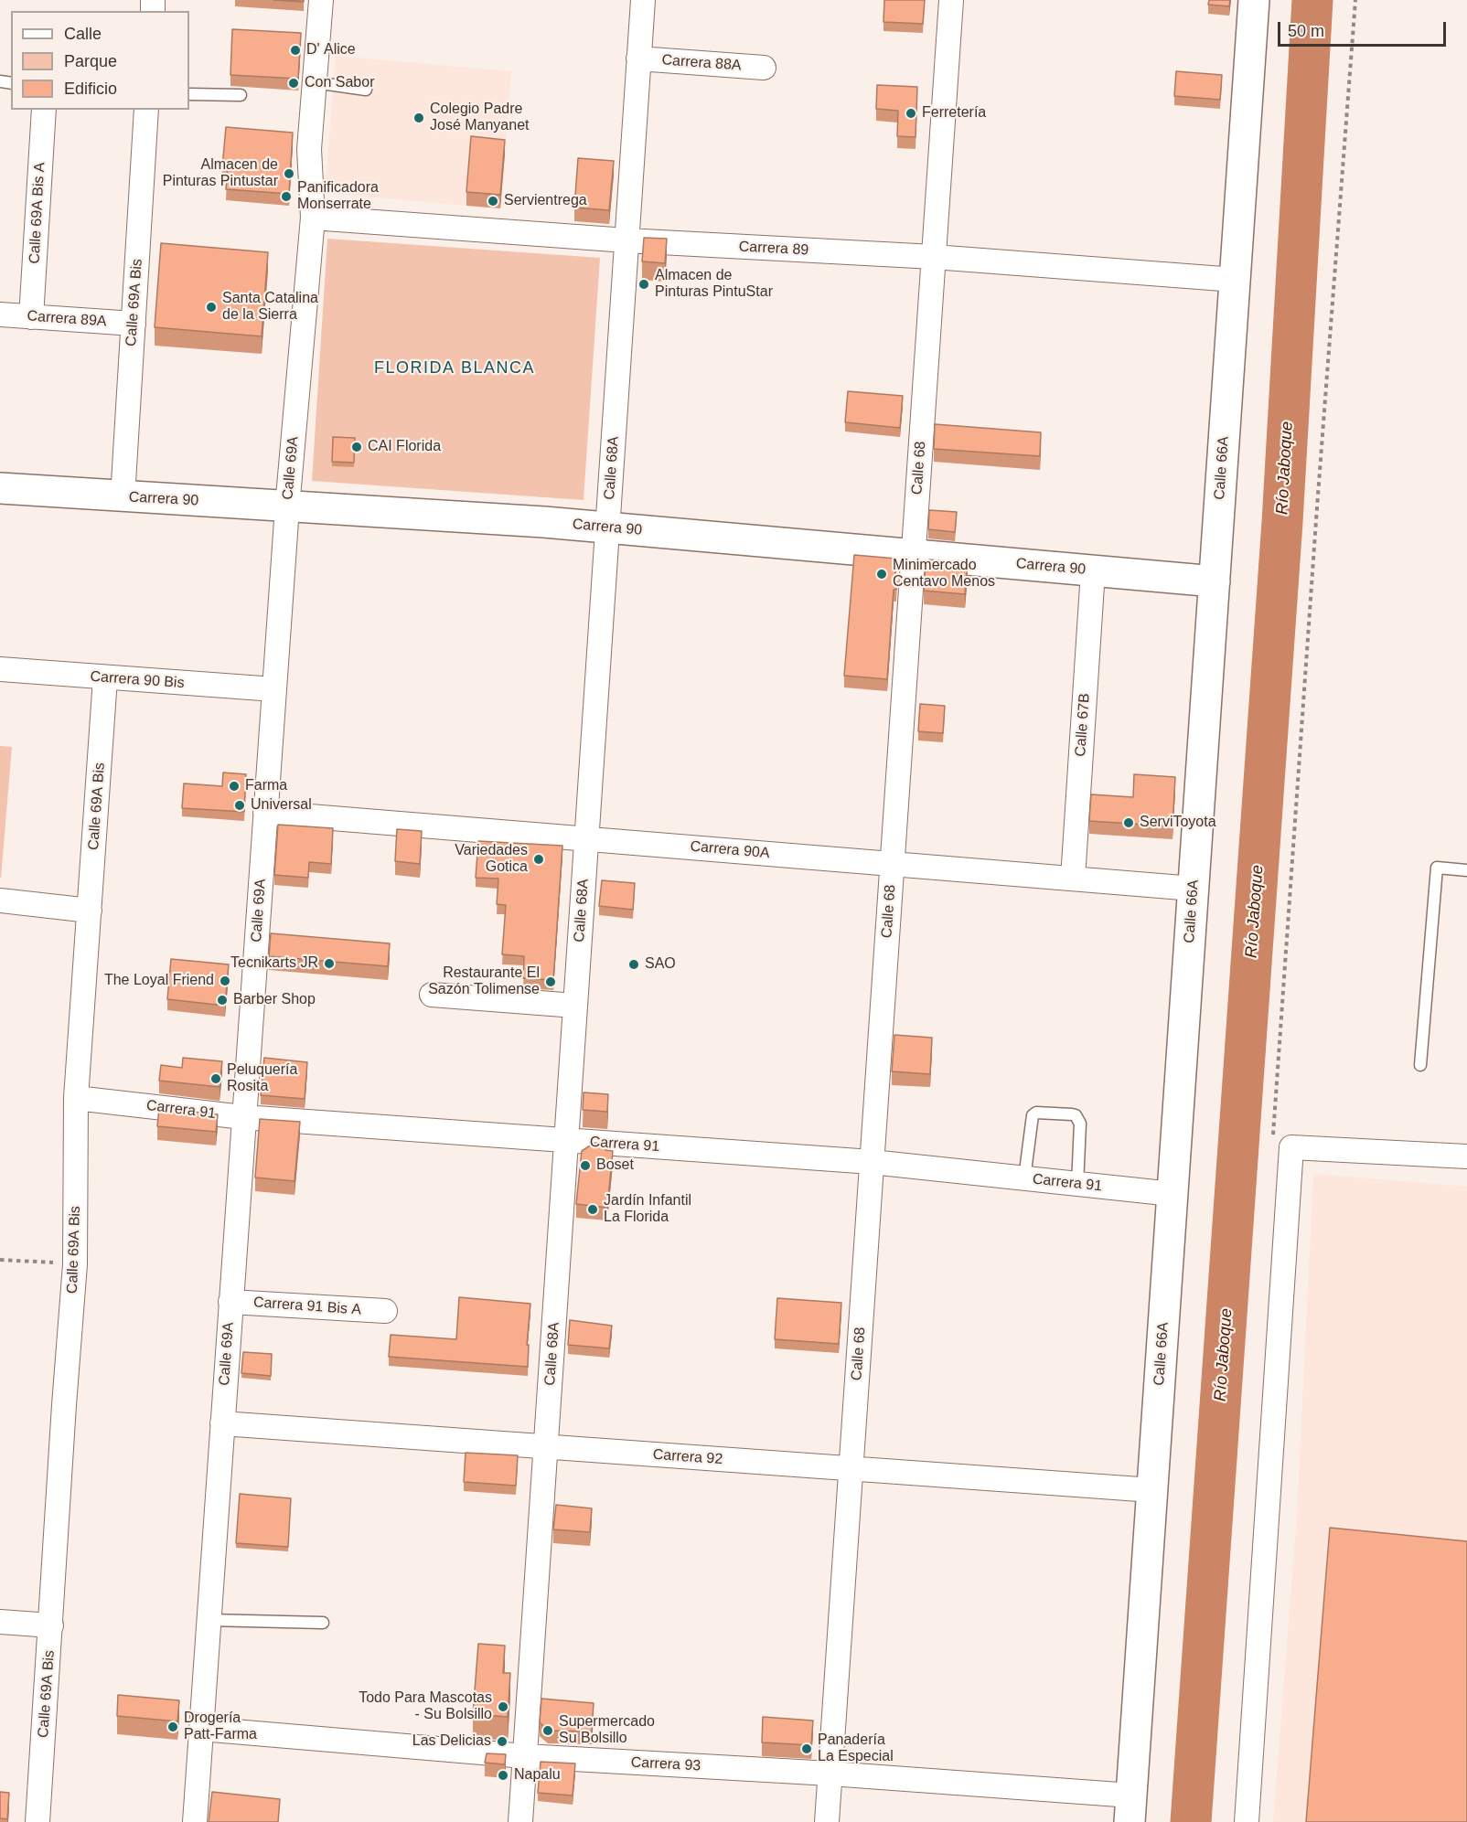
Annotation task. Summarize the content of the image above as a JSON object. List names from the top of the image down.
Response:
{
  "streets": {
    "street": [
      "Carrera 88A",
      "Calle 69A Bis A",
      "Carrera 89",
      "Calle 69A Bis",
      "Carrera 89A",
      "Calle 69A",
      "Calle 68A",
      "Calle 68",
      "Calle 66A",
      "Carrera 90",
      "Carrera 90 Bis",
      "Calle 67B",
      "Carrera 90A",
      "Carrera 91",
      "Carrera 91 Bis A",
      "Carrera 92",
      "Carrera 93"
    ]
  },
  "crossings": [
    ["Carrera 88A", "Calle 68A"],
    ["Calle 69A Bis A", "Carrera 89A"],
    ["Carrera 89", "Calle 69A"],
    ["Carrera 89", "Calle 68A"],
    ["Carrera 89", "Calle 68"],
    ["Carrera 89", "Calle 66A"],
    ["Calle 69A Bis", "Carrera 89A"],
    ["Calle 69A Bis", "Carrera 90"],
    ["Calle 69A Bis", "Carrera 90 Bis"],
    ["Calle 69A Bis", "Carrera 91"],
    ["Calle 69A", "Carrera 90"],
    ["Calle 69A", "Carrera 90 Bis"],
    ["Calle 69A", "Carrera 90A"],
    ["Calle 69A", "Carrera 91"],
    ["Calle 69A", "Carrera 91 Bis A"],
    ["Calle 69A", "Carrera 92"],
    ["Calle 69A", "Carrera 93"],
    ["Calle 68A", "Carrera 90"],
    ["Calle 68A", "Carrera 90A"],
    ["Calle 68A", "Carrera 91"],
    ["Calle 68A", "Carrera 92"],
    ["Calle 68A", "Carrera 93"],
    ["Calle 68", "Carrera 90"],
    ["Calle 68", "Carrera 90A"],
    ["Calle 68", "Carrera 91"],
    ["Calle 68", "Carrera 92"],
    ["Calle 68", "Carrera 93"],
    ["Calle 66A", "Carrera 90"],
    ["Calle 66A", "Carrera 90A"],
    ["Calle 66A", "Carrera 91"],
    ["Calle 66A", "Carrera 92"],
    ["Calle 66A", "Carrera 93"],
    ["Carrera 90", "Calle 67B"],
    ["Calle 67B", "Carrera 90A"]
  ],
  "districts": ["FLORIDA BLANCA"],
  "water": ["Río Jaboque"],
  "places": [
    "D' Alice",
    "Con Sabor",
    "Ferretería",
    "Colegio Padre José Manyanet",
    "Almacen de Pinturas Pintustar",
    "Panificadora Monserrate",
    "Servientrega",
    "Almacen de Pinturas PintuStar",
    "Santa Catalina de la Sierra",
    "CAI Florida",
    "Minimercado Centavo Menos",
    "Farma",
    "Universal",
    "ServiToyota",
    "Variedades Gotica",
    "Tecnikarts JR",
    "SAO",
    "The Loyal Friend",
    "Restaurante El Sazón Tolimense",
    "Barber Shop",
    "Peluquería Rosita",
    "Boset",
    "Jardín Infantil La Florida",
    "Todo Para Mascotas - Su Bolsillo",
    "Drogería Patt-Farma",
    "Supermercado Su Bolsillo",
    "Las Delicias",
    "Panadería La Especial",
    "Napalu"
  ],
  "legend": ["Calle", "Parque", "Edificio"],
  "scale_bar": "50 m"
}
